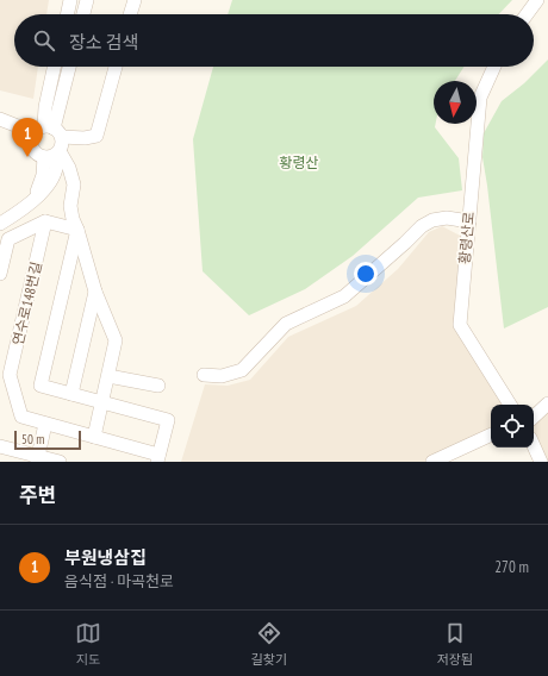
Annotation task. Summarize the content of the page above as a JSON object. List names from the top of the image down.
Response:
{
  "streets": {
    "street": ["황령산로", "연수로148번길"]
  },
  "parks": ["황령산"],
  "scale_bar": "50 m",
  "north": "bottom",
  "page": {
    "search": "장소 검색",
    "pins": "1",
    "scale": "50 m",
    "heading": "주변",
    "list": [
      {
        "mark": "1",
        "name": "부원냉삼집",
        "note": "음식점 · 마곡천로",
        "value": "270 m"
      }
    ],
    "nav": ["지도", "길찾기", "저장됨"]
  }
}
